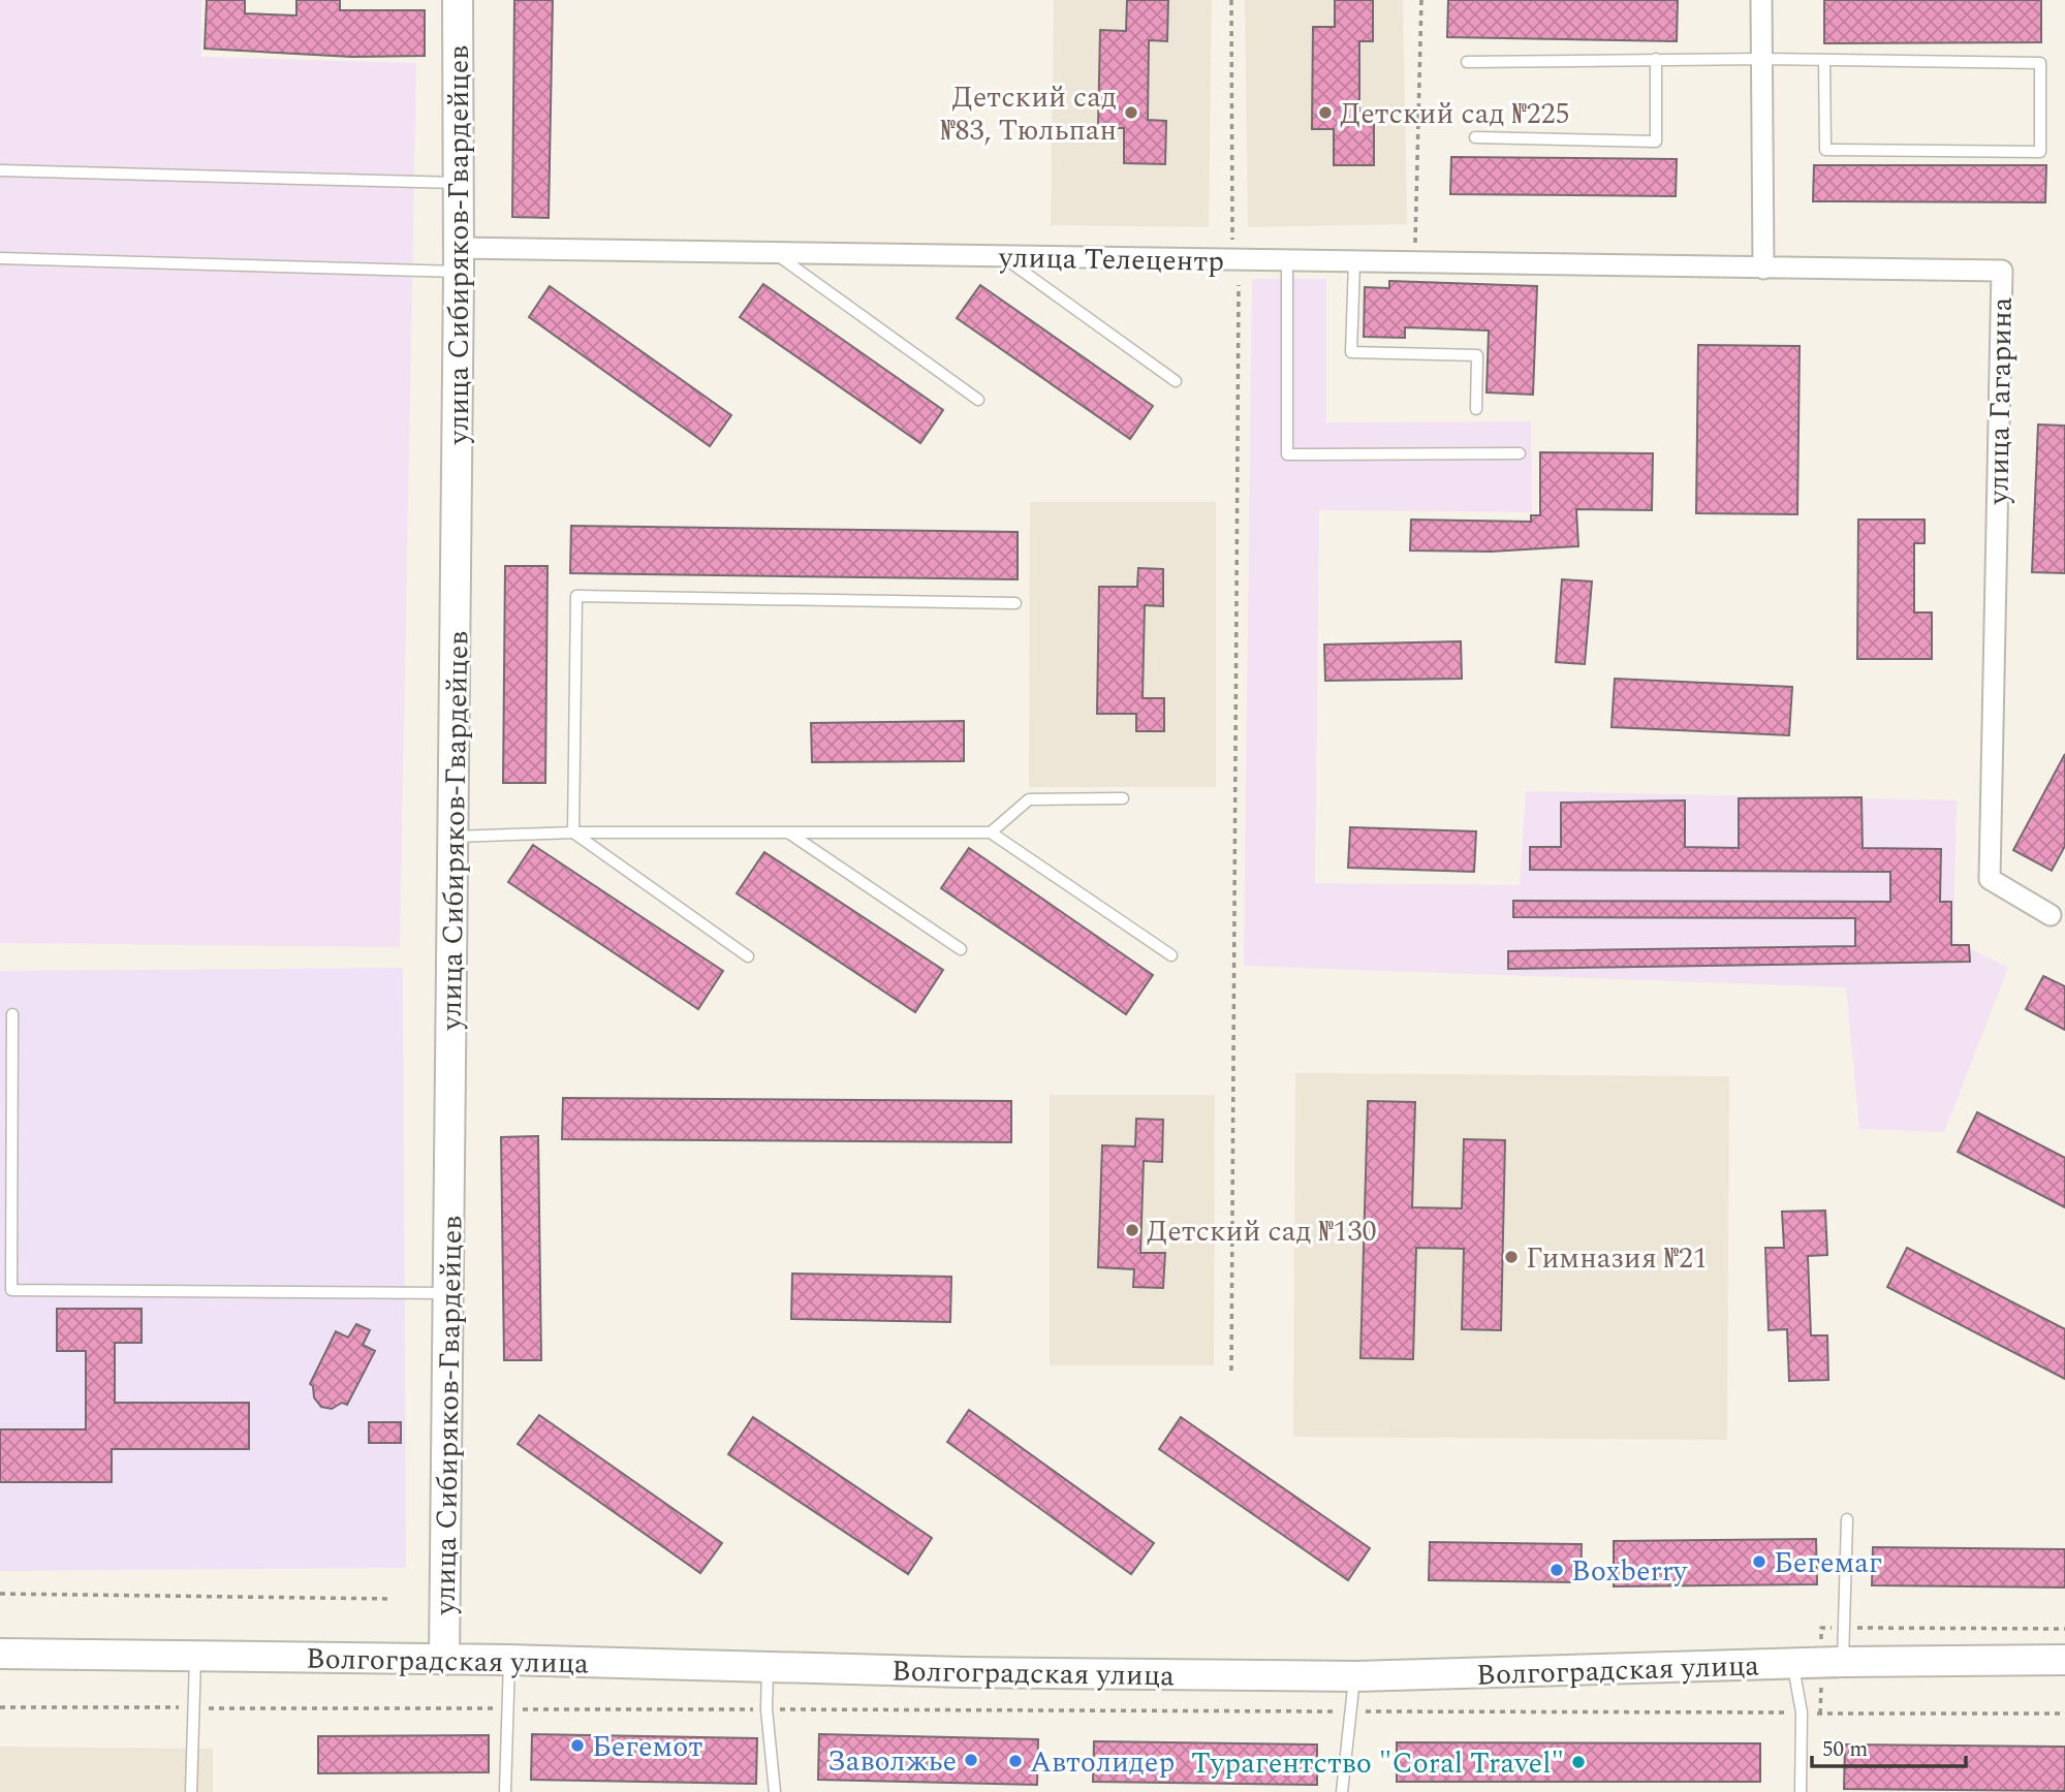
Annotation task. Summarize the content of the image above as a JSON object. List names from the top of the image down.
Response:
{
  "streets": {
    "main road": ["улица Сибиряков-Гвардейцев", "Волгоградская улица"],
    "street": ["улица Телецентр", "улица Гагарина"]
  },
  "crossings": [
    ["улица Сибиряков-Гвардейцев", "улица Телецентр"],
    ["улица Сибиряков-Гвардейцев", "Волгоградская улица"],
    ["улица Телецентр", "улица Гагарина"]
  ],
  "places": [
    "Детский сад №83, Тюльпан",
    "Детский сад №225",
    "Детский сад №130",
    "Гимназия №21",
    "Бегемаг",
    "Boxberry",
    "Бегемот",
    "Заволжье",
    "Автолидер",
    "Турагентство \"Coral Travel\""
  ],
  "scale_bar": "50 m"
}
